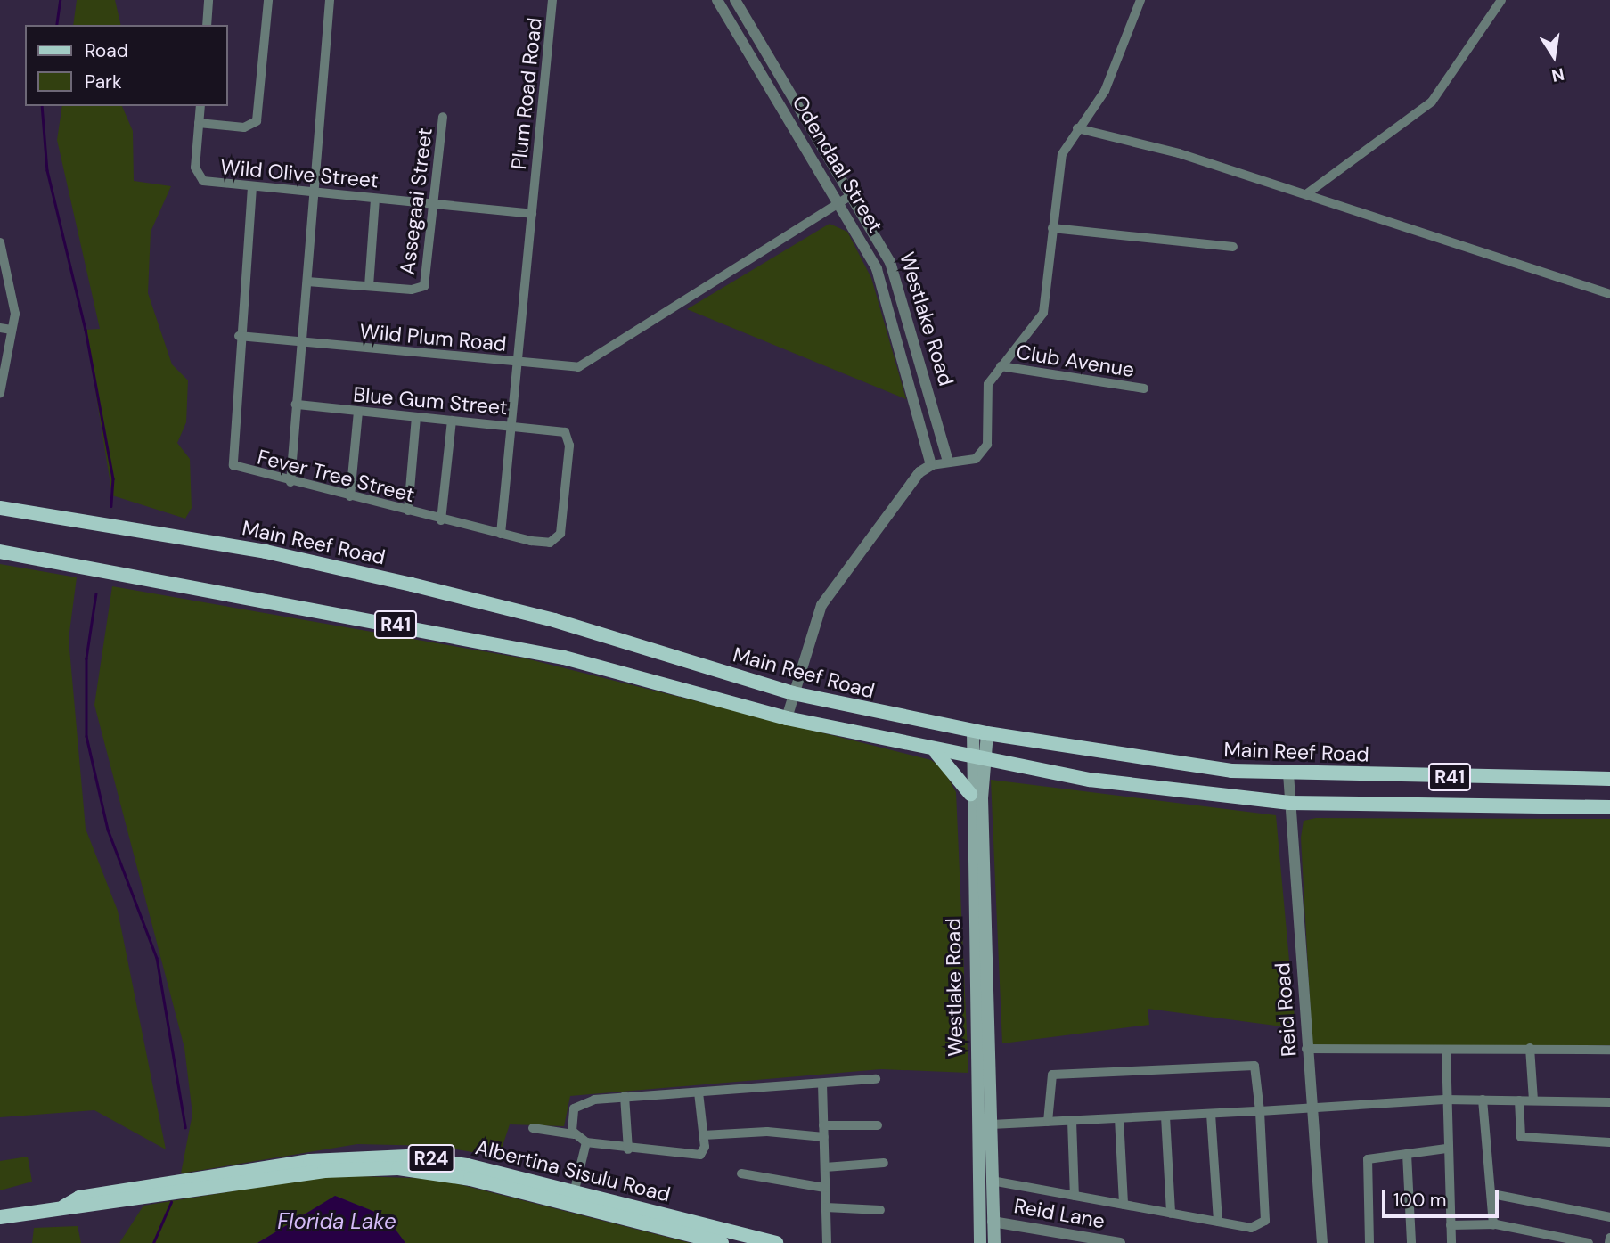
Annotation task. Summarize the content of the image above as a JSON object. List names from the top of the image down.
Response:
{
  "streets": {
    "main road": [
      "Westlake Road",
      "Main Reef Road",
      "R41",
      "R24",
      "Albertina Sisulu Road"
    ],
    "street": [
      "Plum Road Road",
      "Odendaal Street",
      "Wild Olive Street",
      "Assegaai Street",
      "Wild Plum Road",
      "Club Avenue",
      "Blue Gum Street",
      "Fever Tree Street",
      "Reid Road",
      "Reid Lane"
    ]
  },
  "crossings": [
    ["Plum Road Road", "Wild Olive Street"],
    ["Plum Road Road", "Wild Plum Road"],
    ["Plum Road Road", "Blue Gum Street"],
    ["Plum Road Road", "Fever Tree Street"],
    ["Odendaal Street", "Westlake Road"],
    ["Odendaal Street", "Wild Plum Road"],
    ["Wild Olive Street", "Assegaai Street"],
    ["Wild Olive Street", "Fever Tree Street"],
    ["Westlake Road", "Wild Plum Road"],
    ["Westlake Road", "Main Reef Road"],
    ["Westlake Road", "R41"],
    ["Westlake Road", "Reid Lane"],
    ["Wild Plum Road", "Fever Tree Street"],
    ["Blue Gum Street", "Fever Tree Street"],
    ["Main Reef Road", "Reid Road"],
    ["R41", "Reid Road"]
  ],
  "water": ["Florida Lake"],
  "legend": ["Road", "Park"],
  "scale_bar": "100 m",
  "north": "bottom"
}
